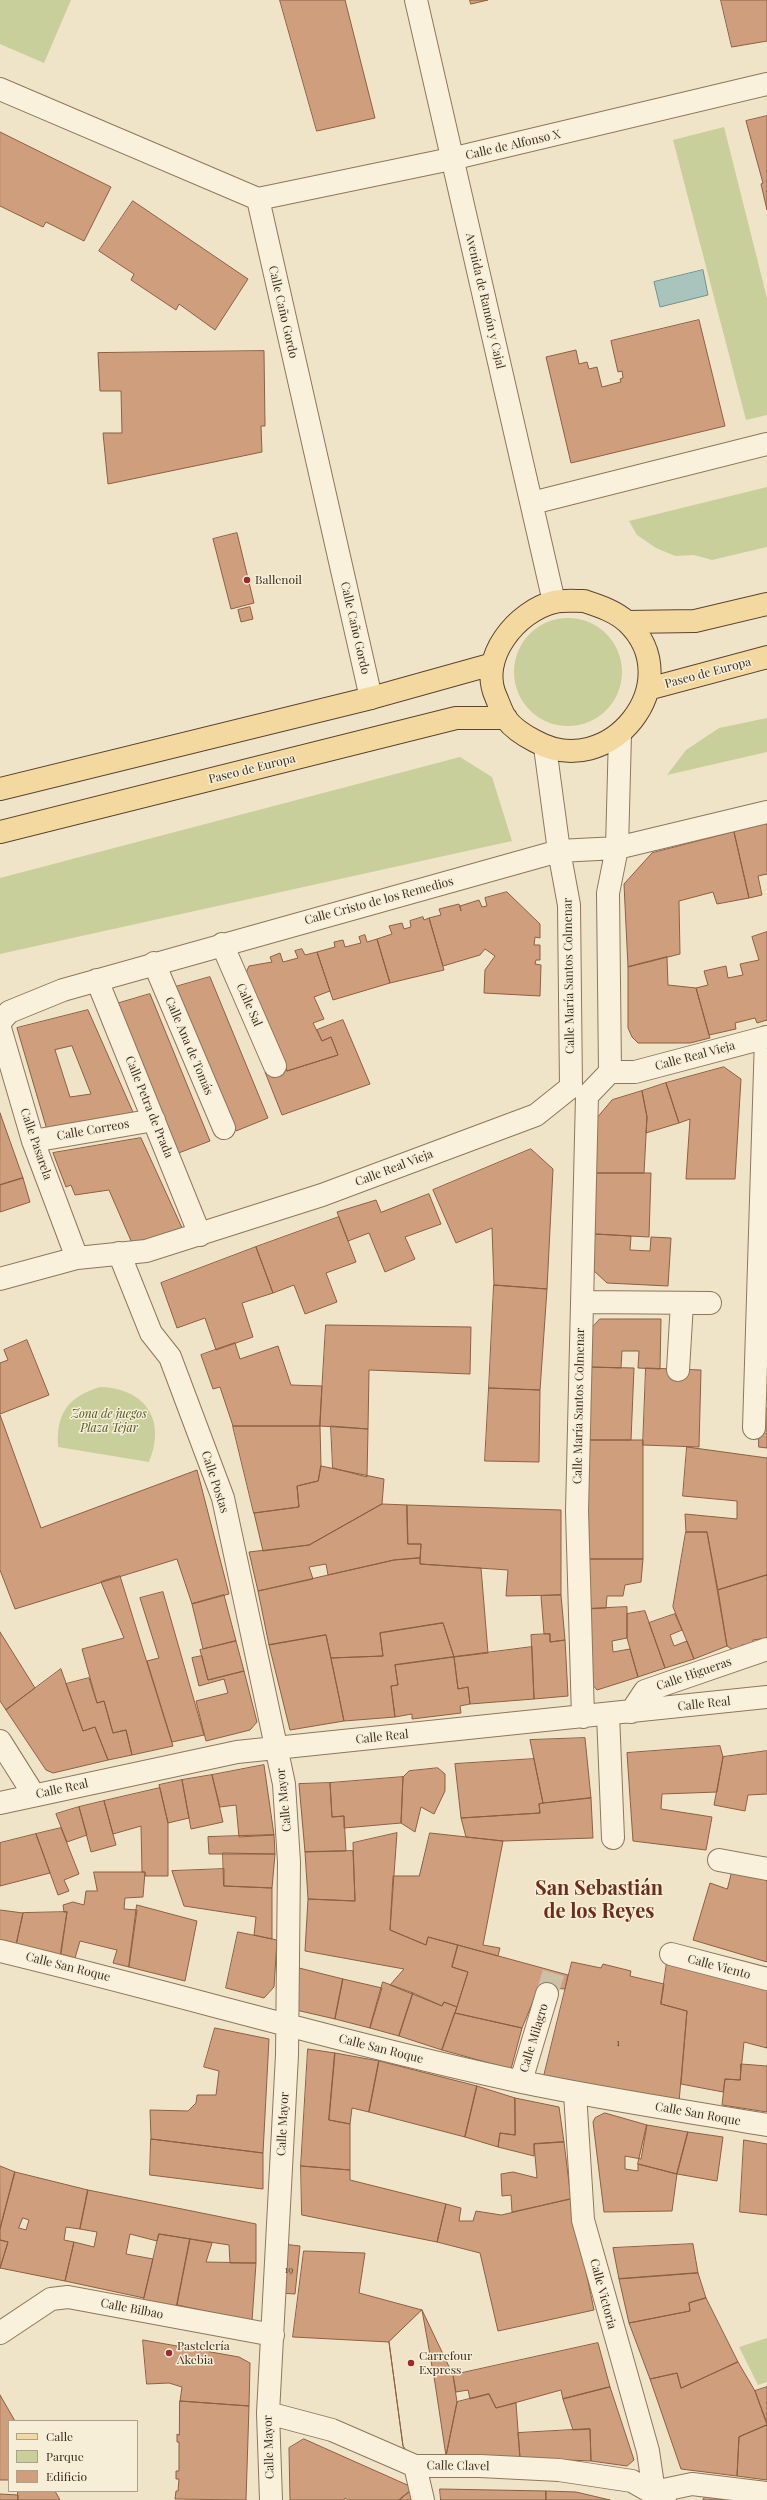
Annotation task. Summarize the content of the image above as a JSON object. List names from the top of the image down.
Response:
{
  "streets": {
    "main road": ["Paseo de Europa"],
    "street": [
      "Calle de Alfonso X",
      "Avenida de Ramón y Cajal",
      "Calle Caño Gordo",
      "Calle Cristo de los Remedios",
      "Calle María Santos Colmenar",
      "Calle Sal",
      "Calle Ana de Tomás",
      "Calle Real Vieja",
      "Calle Petra de Prada",
      "Calle Correos",
      "Calle Pasarela",
      "Calle Postas",
      "Calle Higueras",
      "Calle Real",
      "Calle Mayor",
      "Calle San Roque",
      "Calle Viento",
      "Calle Milagro",
      "Calle Victoria",
      "Calle Bilbao",
      "Calle Clavel"
    ]
  },
  "crossings": [
    ["Calle de Alfonso X", "Avenida de Ramón y Cajal"],
    ["Calle de Alfonso X", "Calle Caño Gordo"],
    ["Calle Cristo de los Remedios", "Calle María Santos Colmenar"],
    ["Calle Cristo de los Remedios", "Calle Sal"],
    ["Calle Cristo de los Remedios", "Calle Ana de Tomás"],
    ["Calle Cristo de los Remedios", "Calle Petra de Prada"],
    ["Calle María Santos Colmenar", "Calle Real Vieja"],
    ["Calle María Santos Colmenar", "Calle Real"],
    ["Calle Real Vieja", "Calle Petra de Prada"],
    ["Calle Real Vieja", "Calle Pasarela"],
    ["Calle Real Vieja", "Calle Postas"],
    ["Calle Petra de Prada", "Calle Correos"],
    ["Calle Correos", "Calle Pasarela"],
    ["Calle Postas", "Calle Real"],
    ["Calle Postas", "Calle Mayor"],
    ["Calle Higueras", "Calle Real"],
    ["Calle Real", "Calle Mayor"],
    ["Calle Mayor", "Calle San Roque"],
    ["Calle Mayor", "Calle Bilbao"],
    ["Calle Mayor", "Calle Clavel"],
    ["Calle San Roque", "Calle Milagro"],
    ["Calle San Roque", "Calle Victoria"],
    ["Calle Victoria", "Calle Clavel"]
  ],
  "districts": ["San Sebastián de los Reyes"],
  "parks": ["Zona de juegos Plaza Tejar"],
  "places": ["Ballenoil", "Pastelería Akebia", "Carrefour Express"],
  "house_numbers": ["1", "19"],
  "legend": ["Calle", "Parque", "Edificio"]
}
